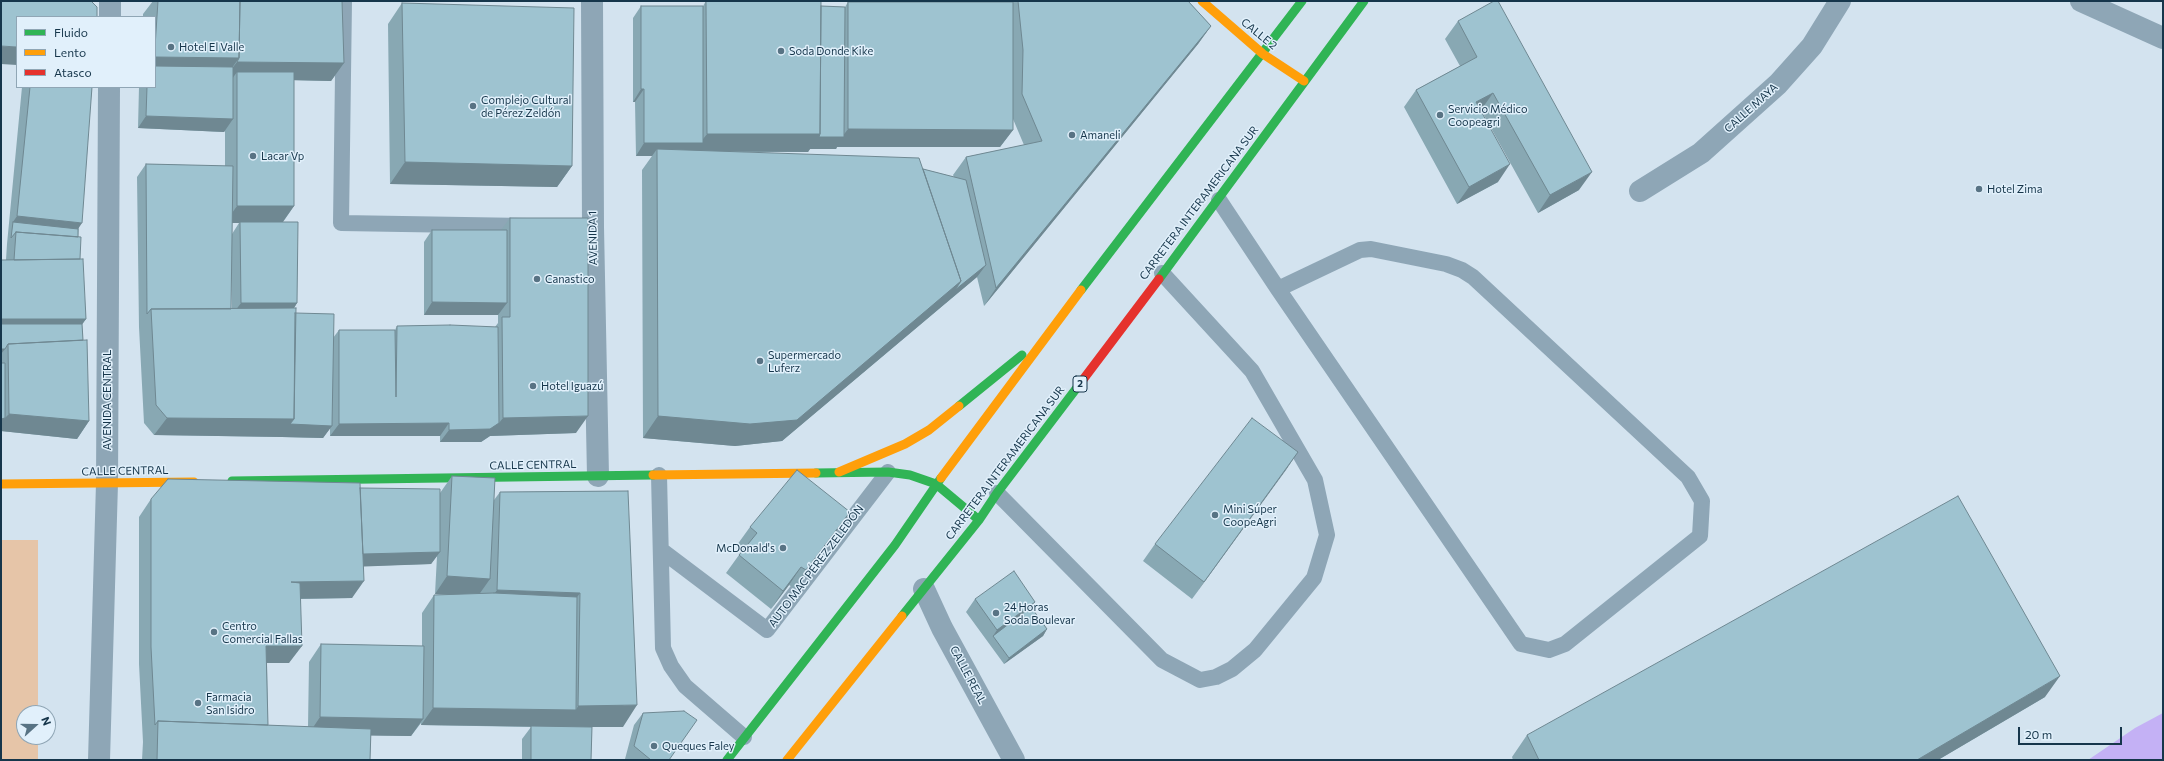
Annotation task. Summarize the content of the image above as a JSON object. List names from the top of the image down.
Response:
{
  "streets": {
    "main road": [
      "CALLE 2",
      "CARRETERA INTERAMERICANA SUR",
      "2",
      "CALLE CENTRAL"
    ],
    "street": [
      "CALLE MAYA",
      "AVENIDA 1",
      "AVENIDA CENTRAL",
      "CALLE REAL"
    ],
    "lane": ["AUTO MAC PÉREZ ZELEDÓN"]
  },
  "crossings": [
    ["CALLE 2", "CARRETERA INTERAMERICANA SUR"],
    ["CARRETERA INTERAMERICANA SUR", "CALLE CENTRAL"],
    ["CARRETERA INTERAMERICANA SUR", "CALLE REAL"],
    ["AVENIDA 1", "CALLE CENTRAL"],
    ["AVENIDA CENTRAL", "CALLE CENTRAL"],
    ["CALLE CENTRAL", "AUTO MAC PÉREZ ZELEDÓN"]
  ],
  "places": [
    "Hotel El Valle",
    "Soda Donde Kike",
    "Complejo Cultural de Pérez Zeldón",
    "Servicio Médico Coopeagri",
    "Amaneli",
    "Lacar Vp",
    "Hotel Zima",
    "Canastico",
    "Supermercado Luferz",
    "Hotel Iguazú",
    "Mini Súper CoopeAgri",
    "McDonald's",
    "24 Horas Soda Boulevar",
    "Centro Comercial Fallas",
    "Farmacia San Isidro",
    "Queques Faley"
  ],
  "legend": ["Fluido", "Lento", "Atasco"],
  "scale_bar": "20 m",
  "north": "right"
}
